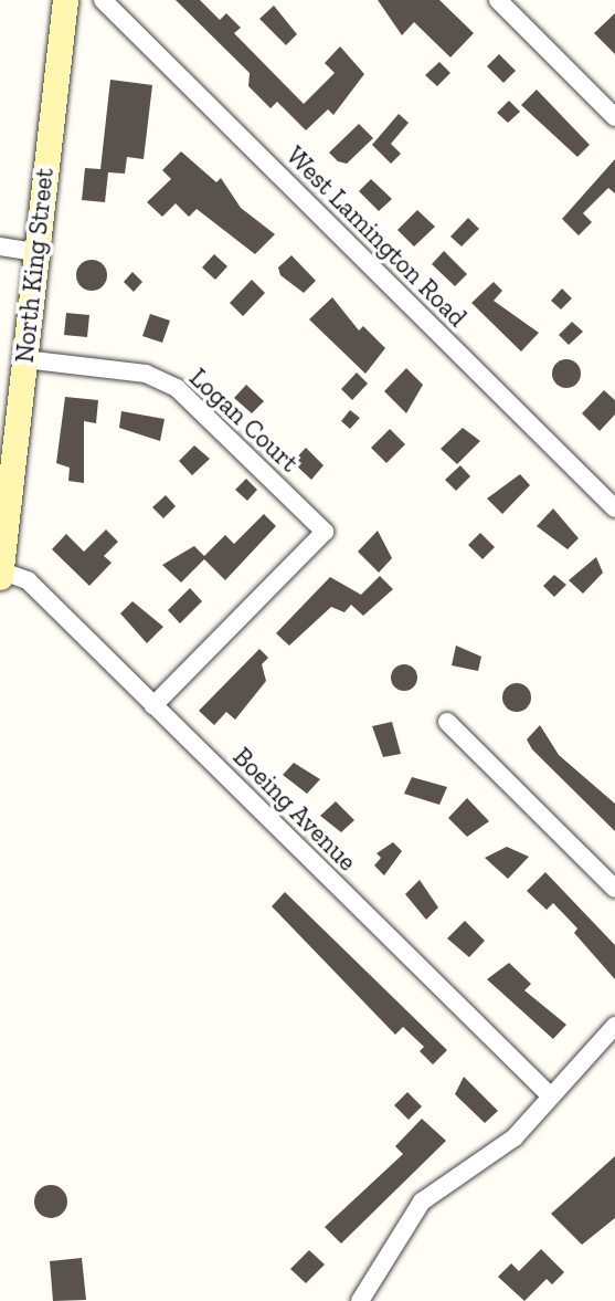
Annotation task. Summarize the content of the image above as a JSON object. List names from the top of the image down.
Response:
{
  "streets": {
    "main road": ["North King Street"],
    "street": ["West Lamington Road", "Logan Court", "Boeing Avenue"]
  },
  "crossings": [
    ["North King Street", "Logan Court"],
    ["North King Street", "Boeing Avenue"],
    ["Logan Court", "Boeing Avenue"]
  ]
}
